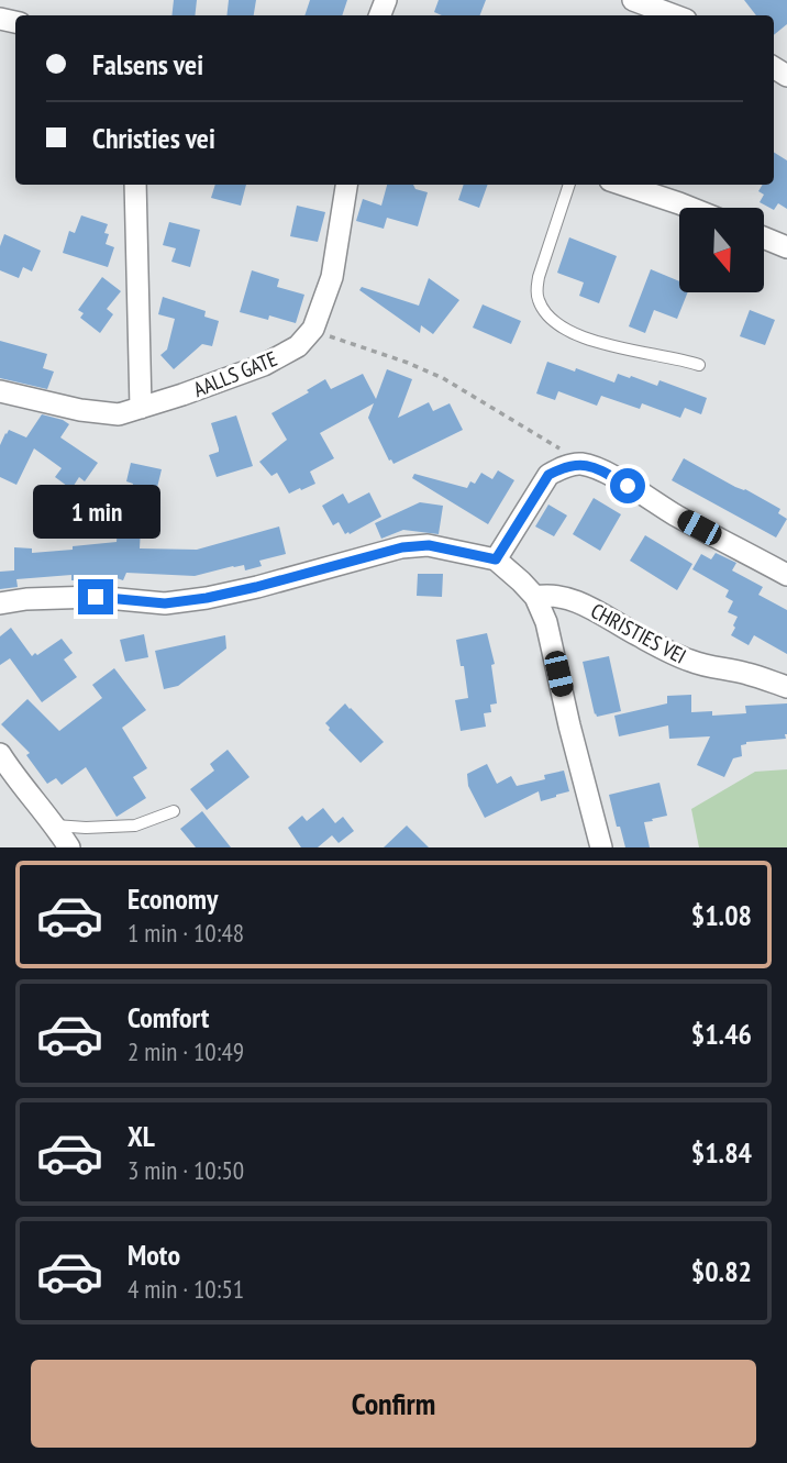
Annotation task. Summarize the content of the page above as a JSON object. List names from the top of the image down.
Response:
{
  "streets": {
    "street": ["AALLS GATE", "CHRISTIES VEI"]
  },
  "north": "bottom",
  "page": {
    "banner": ["Falsens vei", "Christies vei"],
    "bubble": "1 min",
    "list": [
      {
        "name": "Economy",
        "note": "1 min · 10:48",
        "value": "$1.08"
      },
      {
        "name": "Comfort",
        "note": "2 min · 10:49",
        "value": "$1.46"
      },
      {
        "name": "XL",
        "note": "3 min · 10:50",
        "value": "$1.84"
      },
      {
        "name": "Moto",
        "note": "4 min · 10:51",
        "value": "$0.82"
      }
    ],
    "buttons": "Confirm"
  }
}
